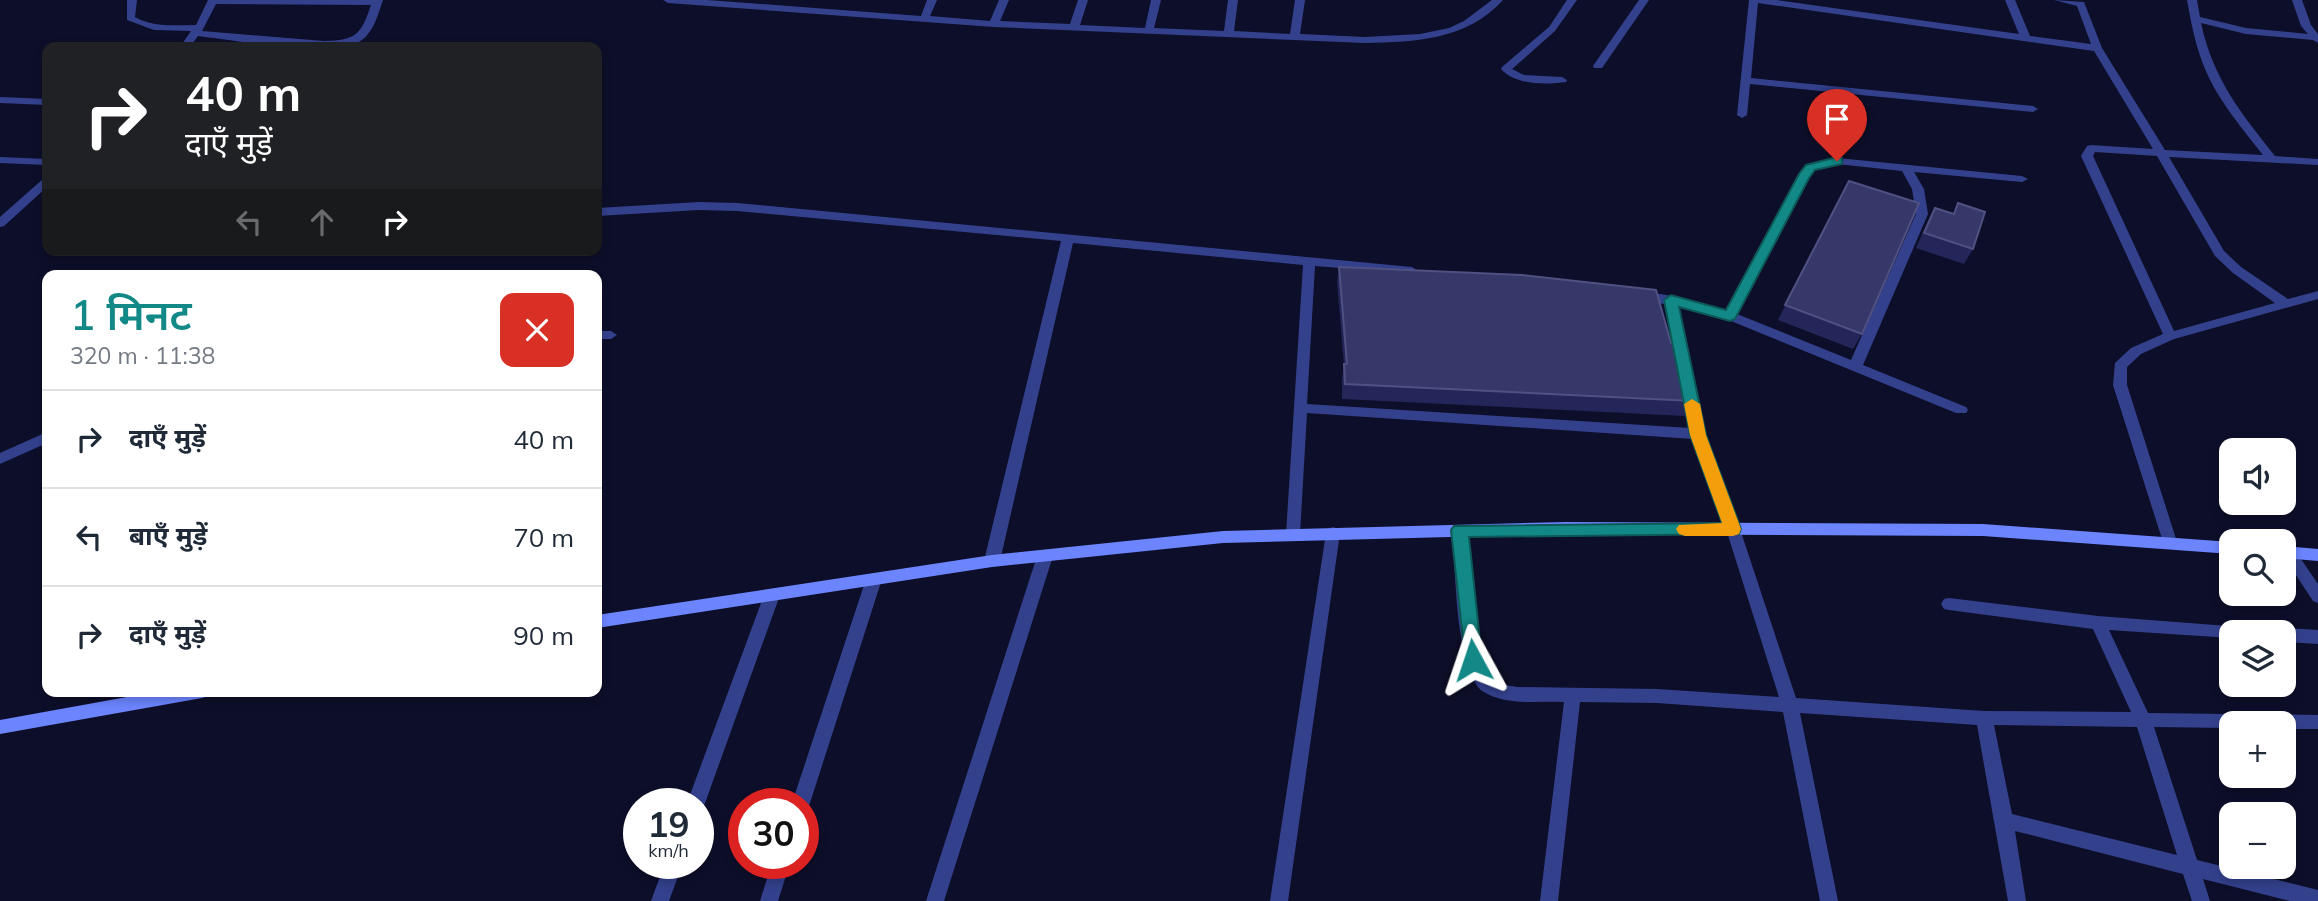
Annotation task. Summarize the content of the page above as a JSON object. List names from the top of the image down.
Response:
{
  "page": {
    "turn": ["40 m", "दाएँ मुड़ें"],
    "heading": ["1 मिनट", "320 m · 11:38"],
    "list": [
      {
        "name": "दाएँ मुड़ें",
        "value": "40 m"
      },
      {
        "name": "बाएँ मुड़ें",
        "value": "70 m"
      },
      {
        "name": "दाएँ मुड़ें",
        "value": "90 m"
      }
    ],
    "map_buttons": ["+", "−"],
    "speed": "19 km/h",
    "limit": "30"
  }
}
